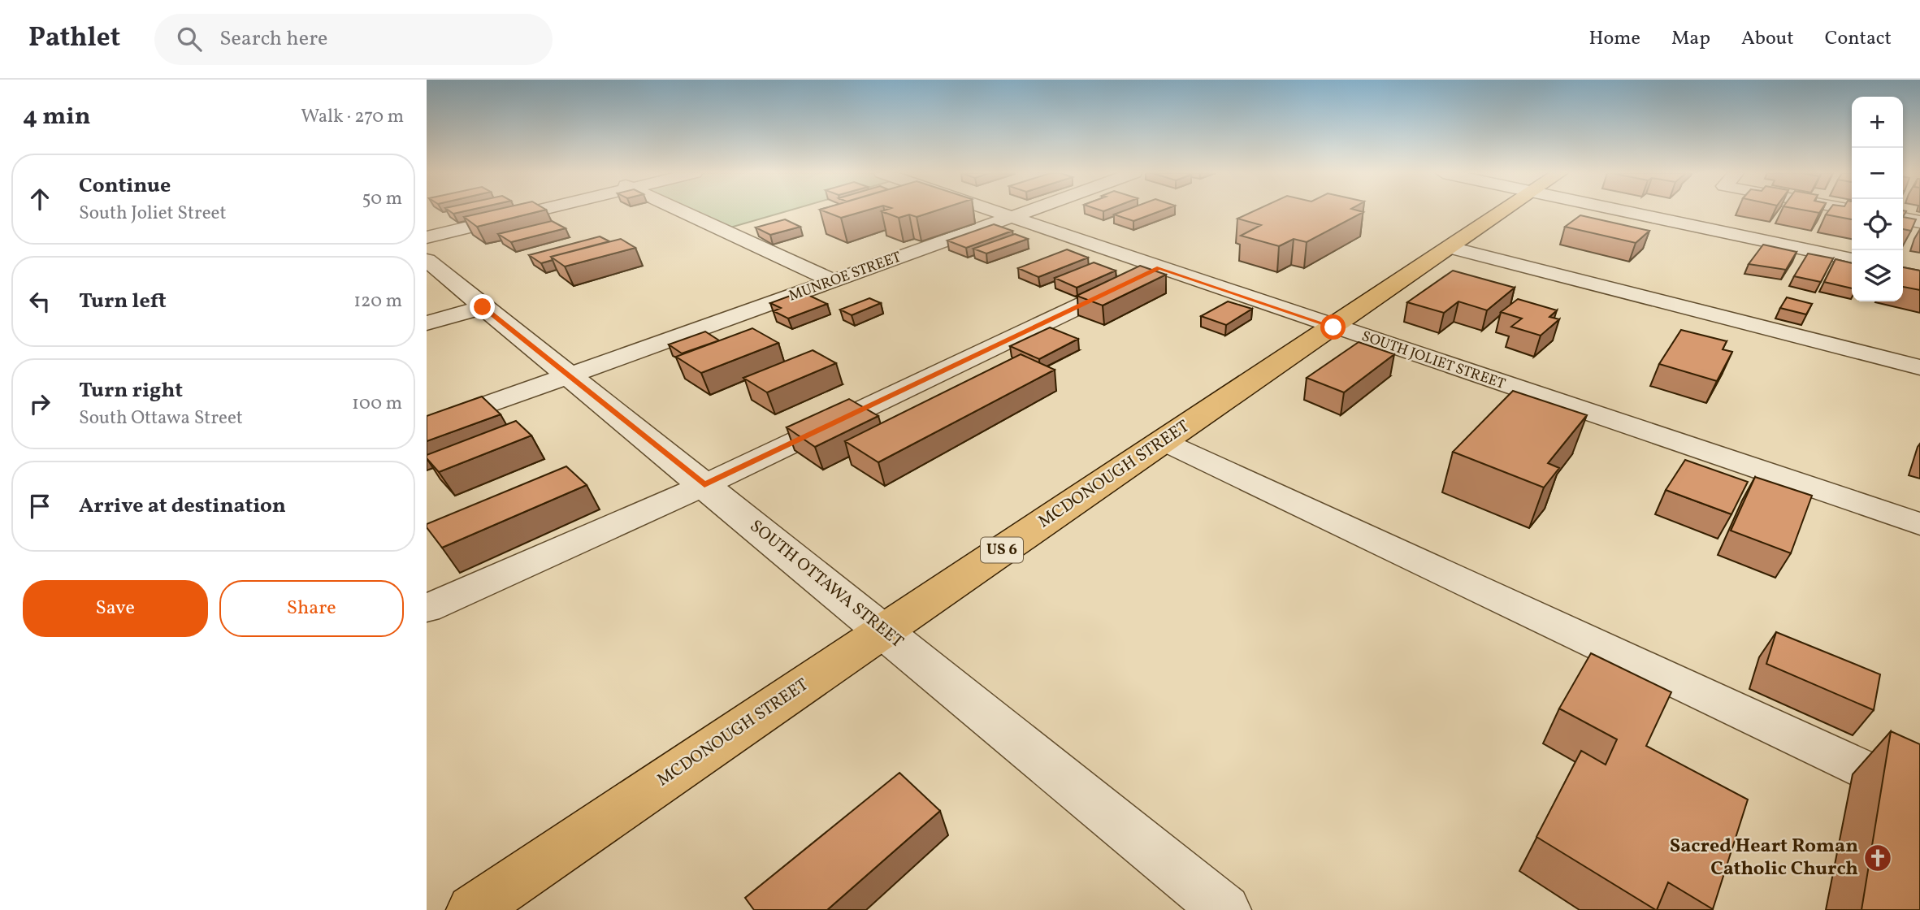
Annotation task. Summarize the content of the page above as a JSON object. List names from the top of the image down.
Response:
{
  "streets": {
    "main road": ["MCDONOUGH STREET", "US 6"],
    "street": ["MUNROE STREET", "SOUTH JOLIET STREET", "SOUTH OTTAWA STREET"]
  },
  "crossings": [
    ["MUNROE STREET", "SOUTH JOLIET STREET"],
    ["MUNROE STREET", "SOUTH OTTAWA STREET"],
    ["SOUTH JOLIET STREET", "MCDONOUGH STREET"],
    ["MCDONOUGH STREET", "SOUTH OTTAWA STREET"]
  ],
  "places": {
    "church": ["Sacred Heart Roman Catholic Church"]
  },
  "page": {
    "header": "Pathlet",
    "search": "Search here",
    "nav": [
      "Home",
      "Map",
      "About",
      "Contact"
    ],
    "heading": ["4 min", "Walk · 270 m"],
    "map_buttons": ["+", "−"],
    "list": [
      ["Continue", "South Joliet Street", "50 m"],
      ["Turn left", "120 m"],
      ["Turn right", "South Ottawa Street", "100 m"],
      "Arrive at destination"
    ],
    "buttons": ["Save", "Share"]
  }
}
